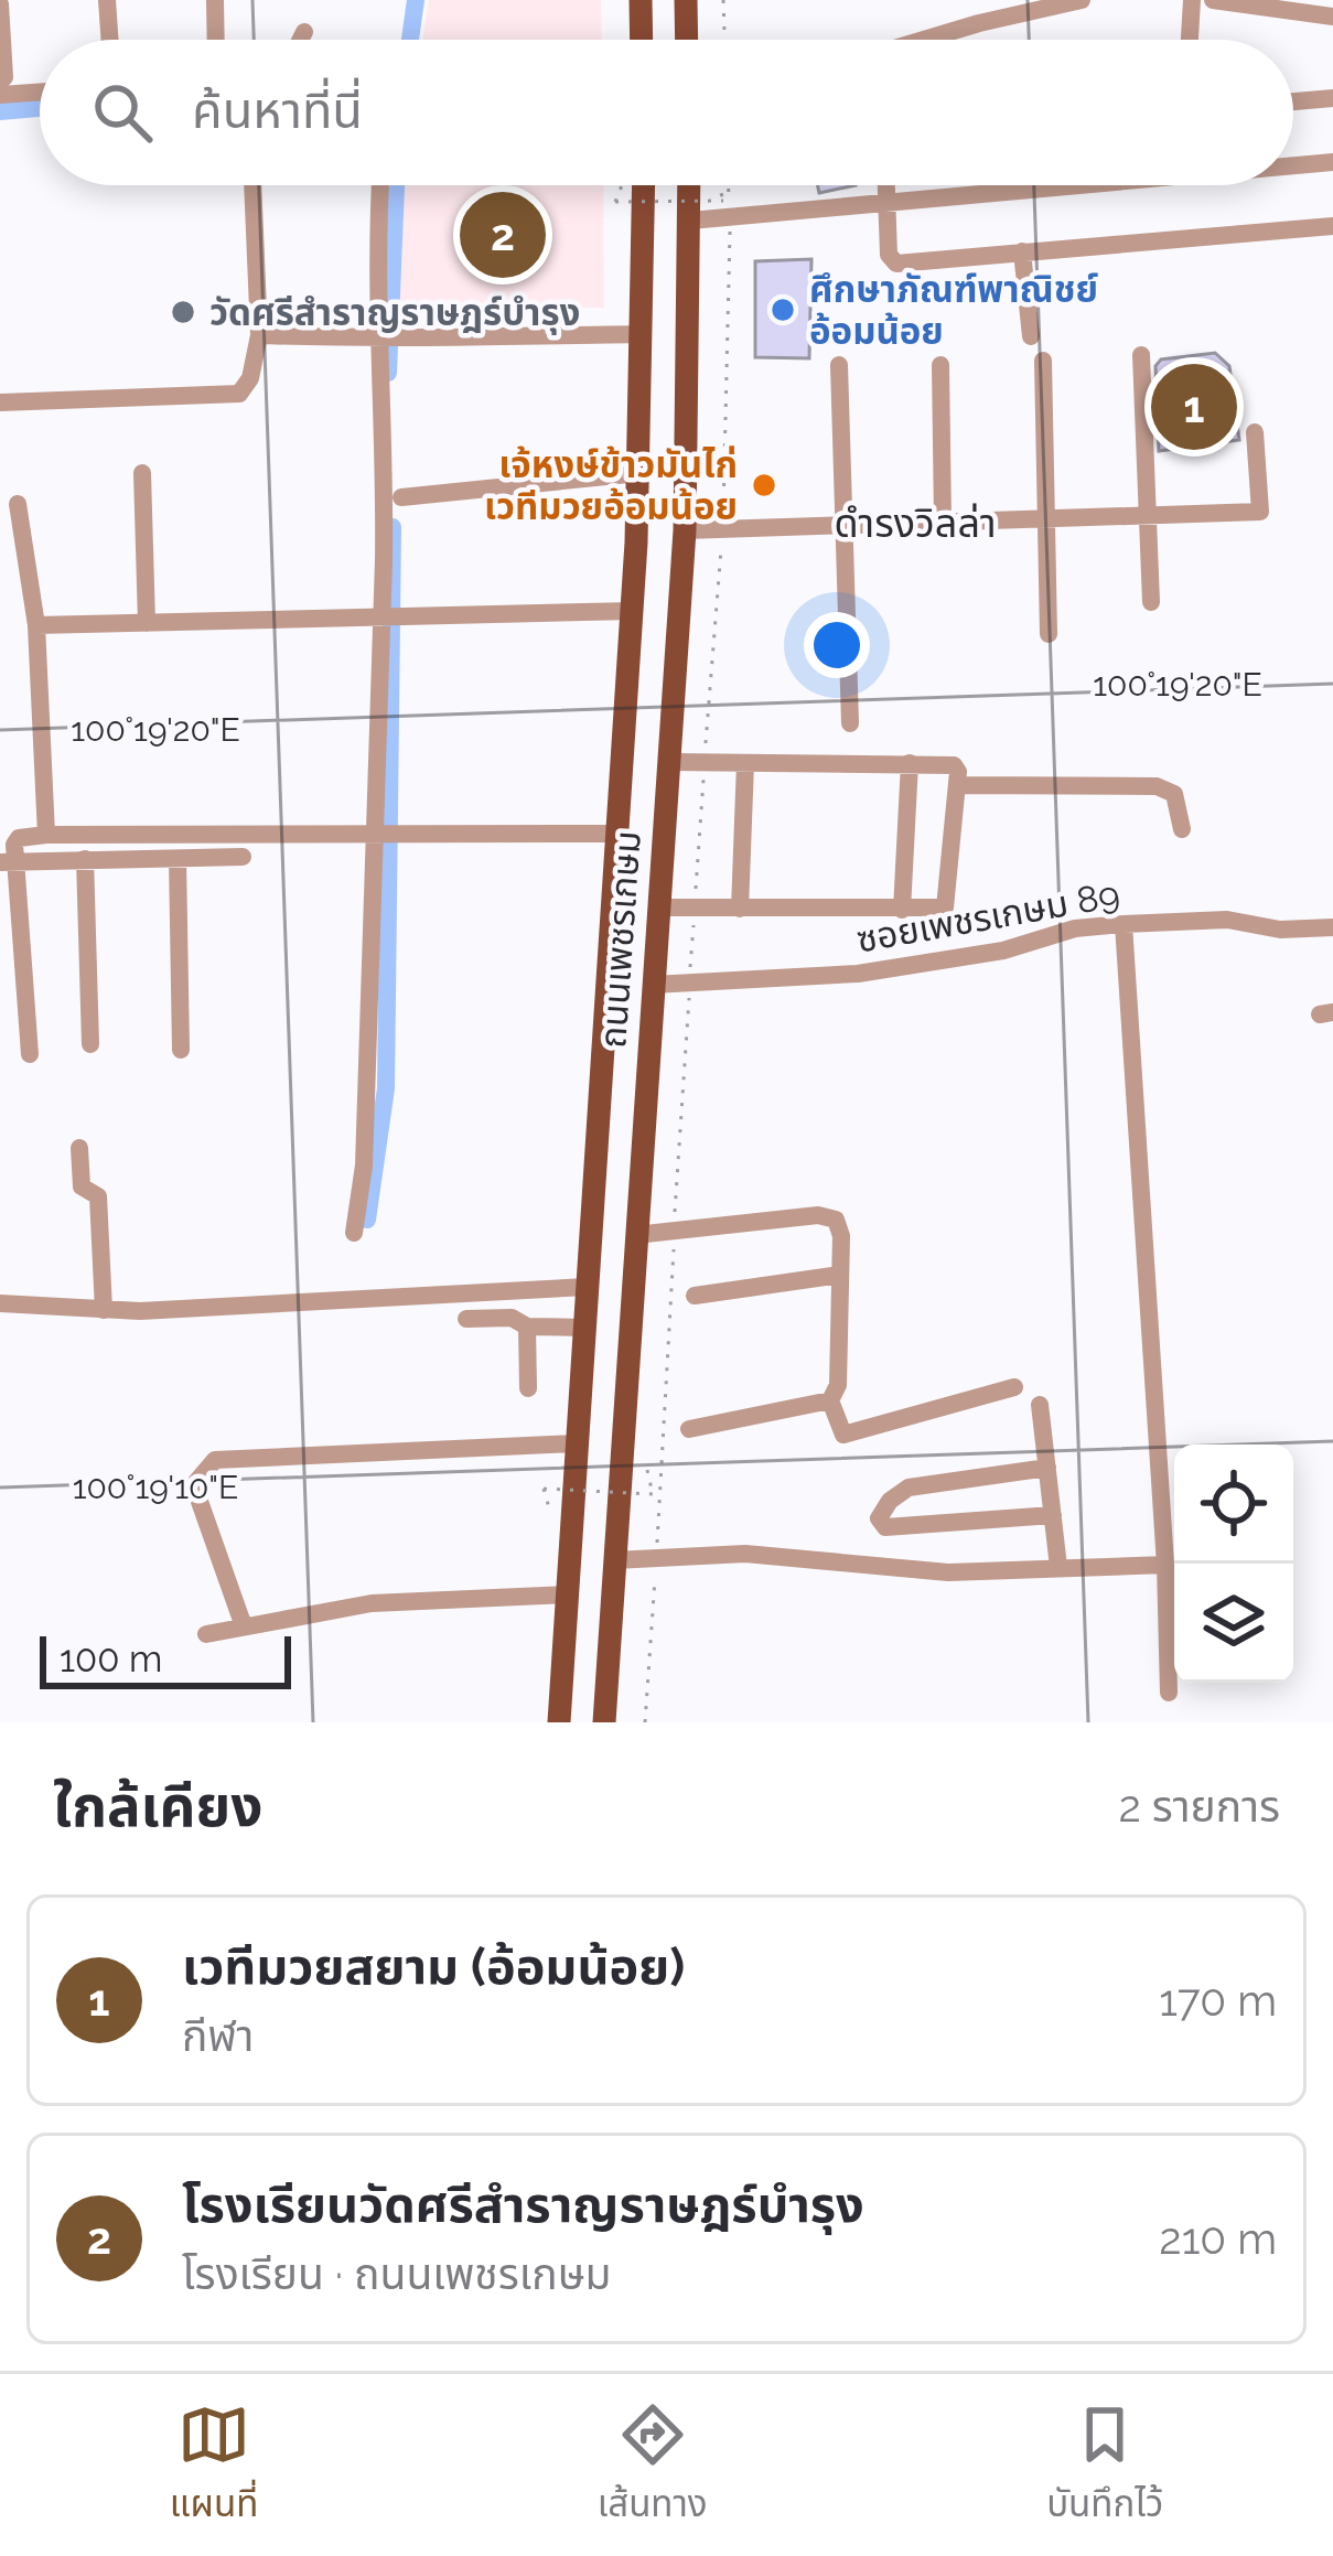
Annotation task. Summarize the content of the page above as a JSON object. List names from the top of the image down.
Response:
{
  "streets": {
    "main road": ["ถนนเพชรเกษม"],
    "street": ["ซอยเพชรเกษม 89"]
  },
  "crossings": [
    ["ซอยเพชรเกษม 89", "ถนนเพชรเกษม"]
  ],
  "districts": ["ดำรงวิลล่า"],
  "places": ["ศึกษาภัณฑ์พาณิชย์ อ้อมน้อย", "วัดศรีสําราญราษฎร์บํารุง", "เจ้หงษ์ข้าวมันไก่ เวทีมวยอ้อมน้อย"],
  "scale_bar": "100 m",
  "page": {
    "search": "ค้นหาที่นี่",
    "pins": ["2", "1"],
    "scale": "100 m",
    "heading": ["ใกล้เคียง", "2 รายการ"],
    "list": [
      {
        "mark": "1",
        "name": "เวทีมวยสยาม (อ้อมน้อย)",
        "note": "กีฬา",
        "value": "170 m"
      },
      {
        "mark": "2",
        "name": "โรงเรียนวัดศรีสําราญราษฎร์บํารุง",
        "note": "โรงเรียน · ถนนเพชรเกษม",
        "value": "210 m"
      }
    ],
    "nav": ["แผนที่", "เส้นทาง", "บันทึกไว้"]
  },
  "coordinates": ["100°19'20\"E", "100°19'10\"E"]
}
